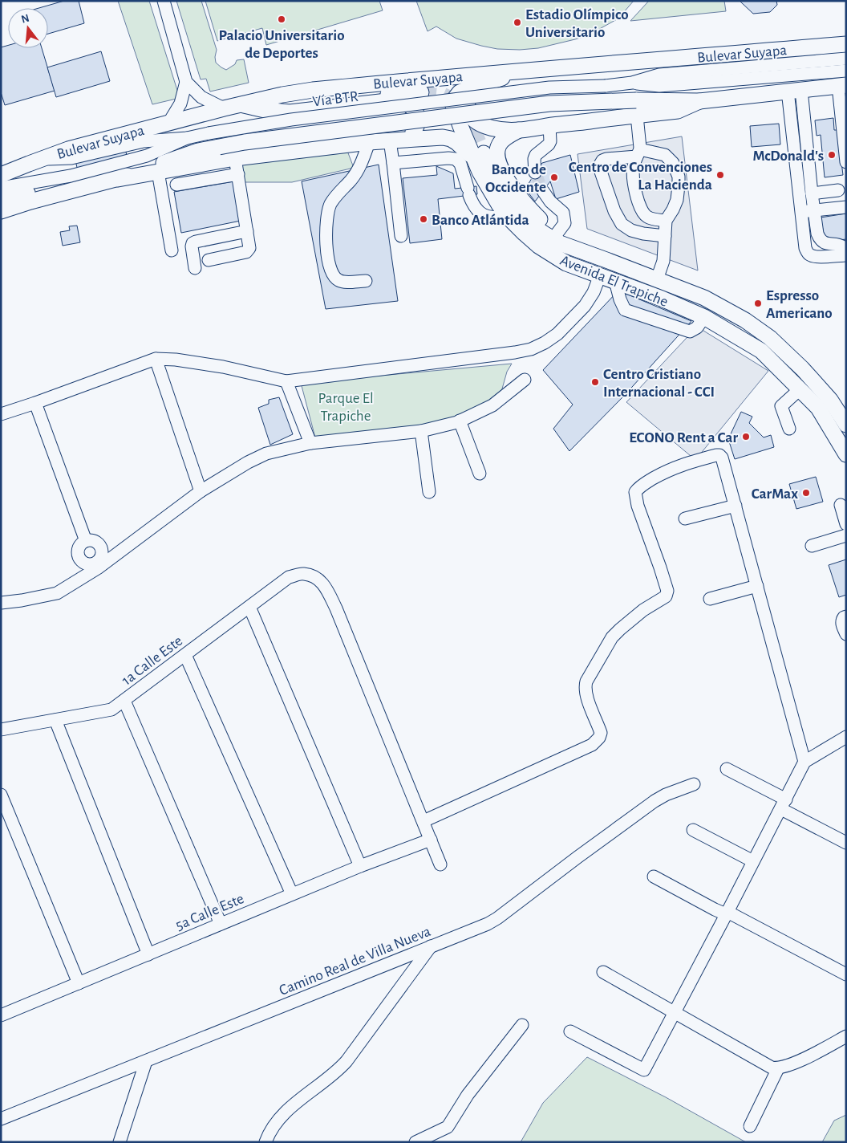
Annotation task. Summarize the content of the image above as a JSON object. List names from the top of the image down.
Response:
{
  "streets": {
    "main road": ["Bulevar Suyapa", "Avenida El Trapiche"],
    "street": [
      "Vía BTR",
      "1a Calle Este",
      "5a Calle Este",
      "Camino Real de Villa Nueva"
    ]
  },
  "crossings": [
    ["Bulevar Suyapa", "Vía BTR"],
    ["Bulevar Suyapa", "Avenida El Trapiche"]
  ],
  "parks": ["Parque El Trapiche"],
  "places": [
    "Palacio Universitario de Deportes",
    "Estadio Olímpico Universitario",
    "McDonald's",
    "Centro de Convenciones La Hacienda",
    "Banco de Occidente",
    "Banco Atlántida",
    "Espresso Americano",
    "Centro Cristiano Internacional - CCI",
    "ECONO Rent a Car",
    "CarMax"
  ],
  "north": "top"
}
